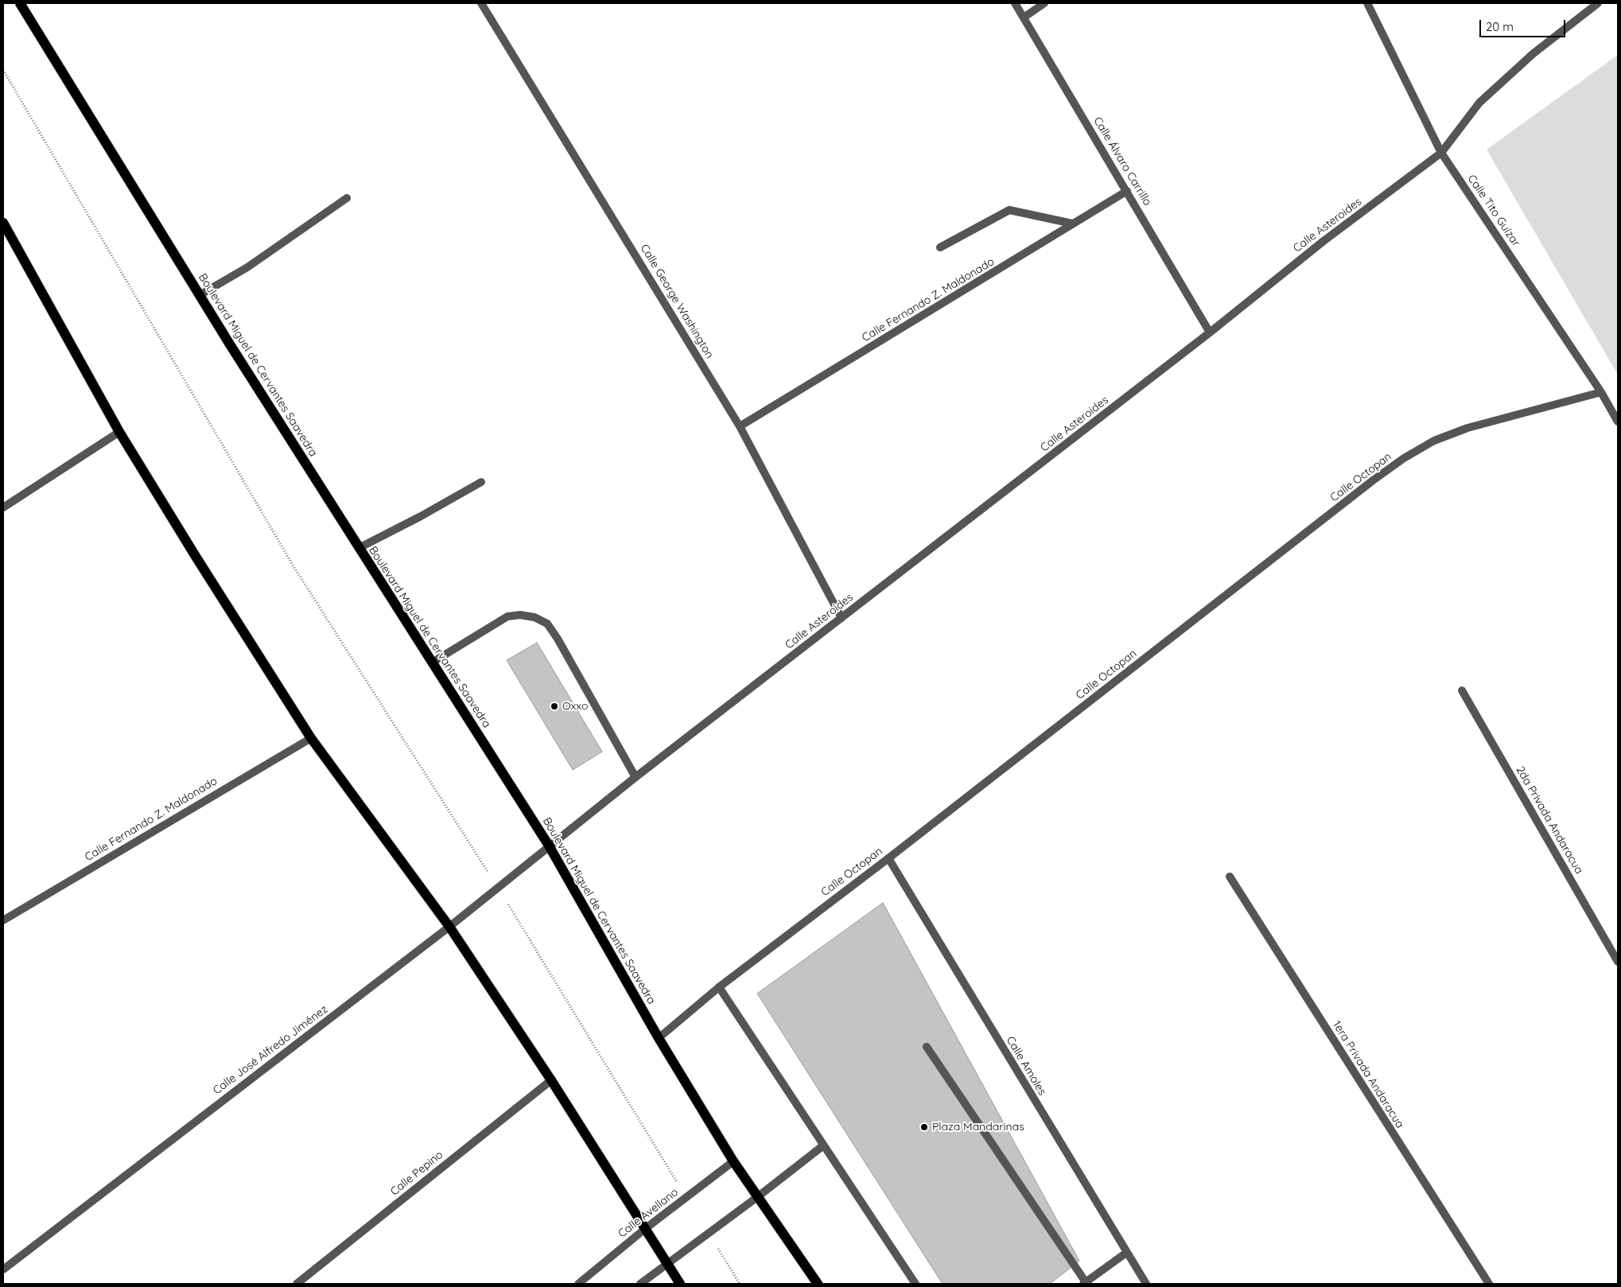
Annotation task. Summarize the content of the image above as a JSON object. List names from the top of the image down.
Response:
{
  "streets": {
    "main road": ["Boulevard Miguel de Cervantes Saavedra"],
    "street": [
      "Calle Álvaro Carrillo",
      "Calle Tito Guízar",
      "Calle Asteroides",
      "Calle Fernando Z. Maldonado",
      "Calle George Washington",
      "Calle Octopan",
      "2da Privada Andaracua",
      "Calle José Alfredo Jiménez",
      "Calle Amoles",
      "1era Privada Andaracua",
      "Calle Pepino",
      "Calle Avellano"
    ]
  },
  "crossings": [
    ["Calle Álvaro Carrillo", "Calle Asteroides"],
    ["Calle Álvaro Carrillo", "Calle Fernando Z. Maldonado"],
    ["Calle Tito Guízar", "Calle Asteroides"],
    ["Calle Tito Guízar", "Calle Octopan"],
    ["Calle Asteroides", "Calle George Washington"],
    ["Calle Asteroides", "Boulevard Miguel de Cervantes Saavedra"],
    ["Calle Asteroides", "Calle José Alfredo Jiménez"],
    ["Calle Fernando Z. Maldonado", "Calle George Washington"],
    ["Boulevard Miguel de Cervantes Saavedra", "Calle Octopan"],
    ["Boulevard Miguel de Cervantes Saavedra", "Calle José Alfredo Jiménez"],
    ["Boulevard Miguel de Cervantes Saavedra", "Calle Avellano"],
    ["Calle Octopan", "Calle Amoles"]
  ],
  "places": ["Oxxo", "Plaza Mandarinas"],
  "scale_bar": "20 m"
}
